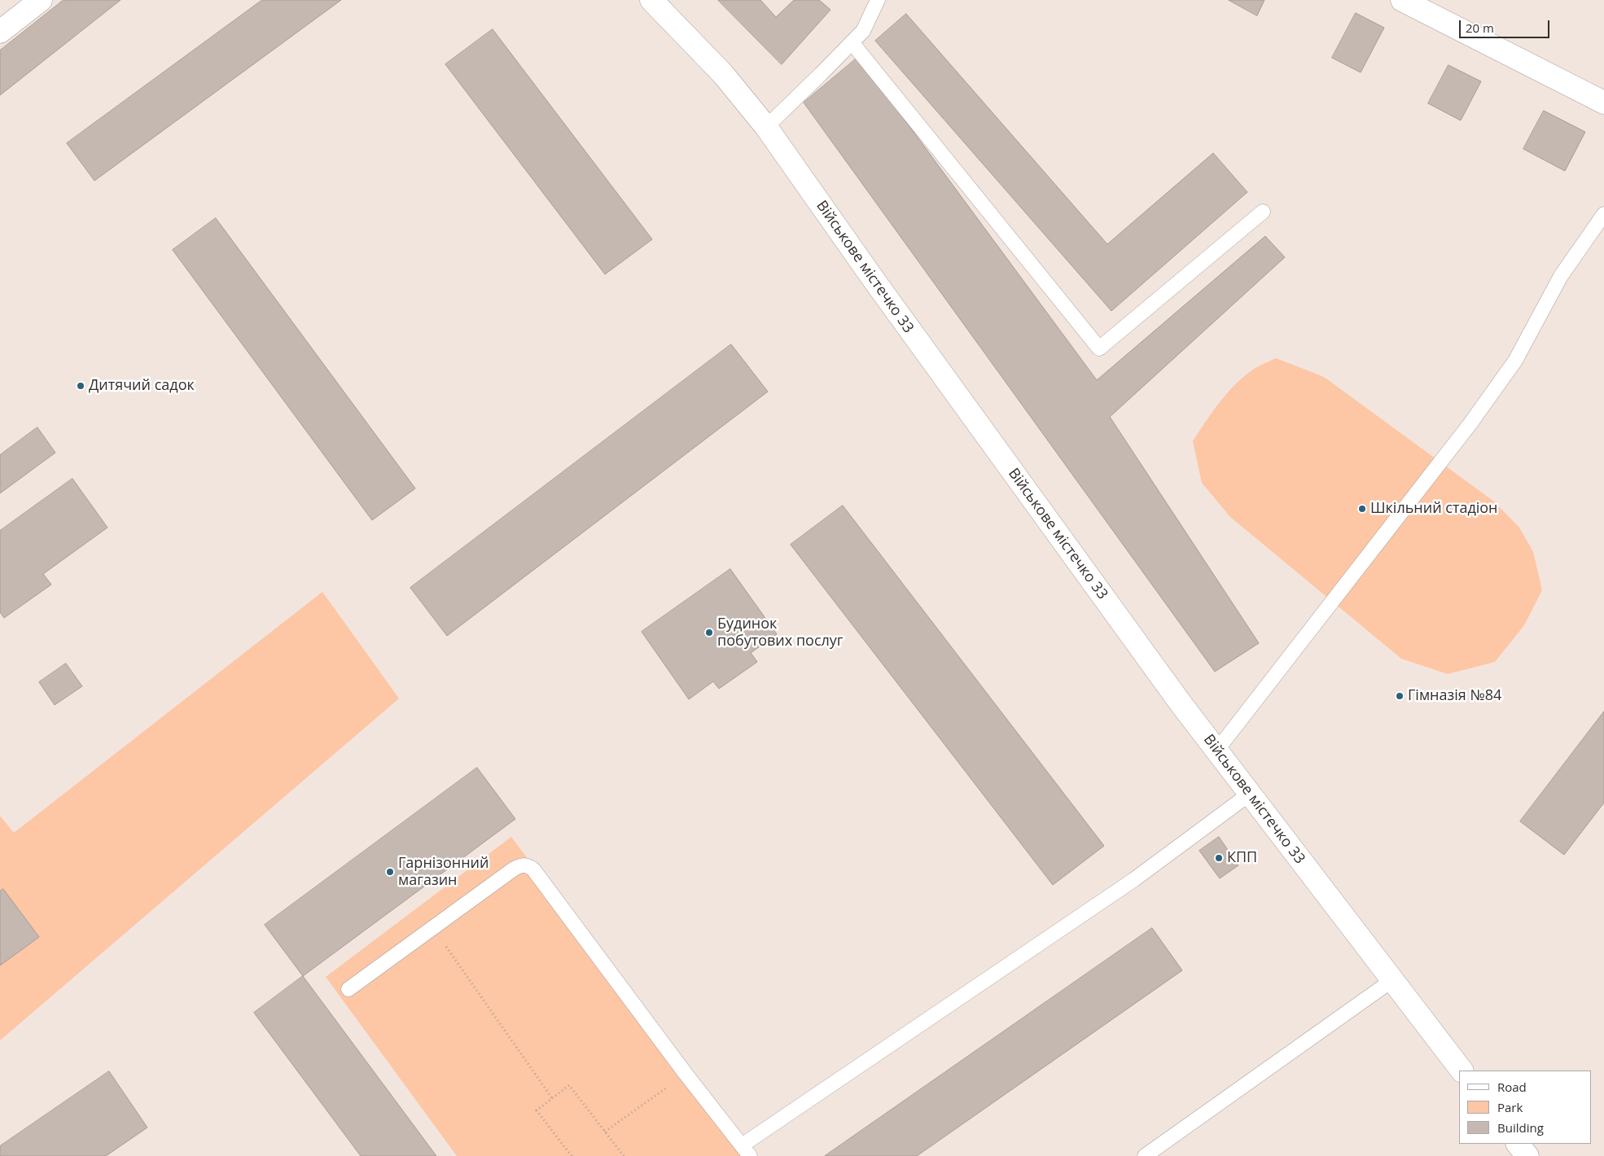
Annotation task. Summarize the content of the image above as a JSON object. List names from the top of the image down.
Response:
{
  "streets": {
    "street": ["Військове містечко 33"]
  },
  "places": [
    "Дитячий садок",
    "Шкільний стадіон",
    "Будинок побутових послуг",
    "Гімназія №84",
    "КПП",
    "Гарнізонний магазин"
  ],
  "legend": ["Road", "Park", "Building"],
  "scale_bar": "20 m"
}
